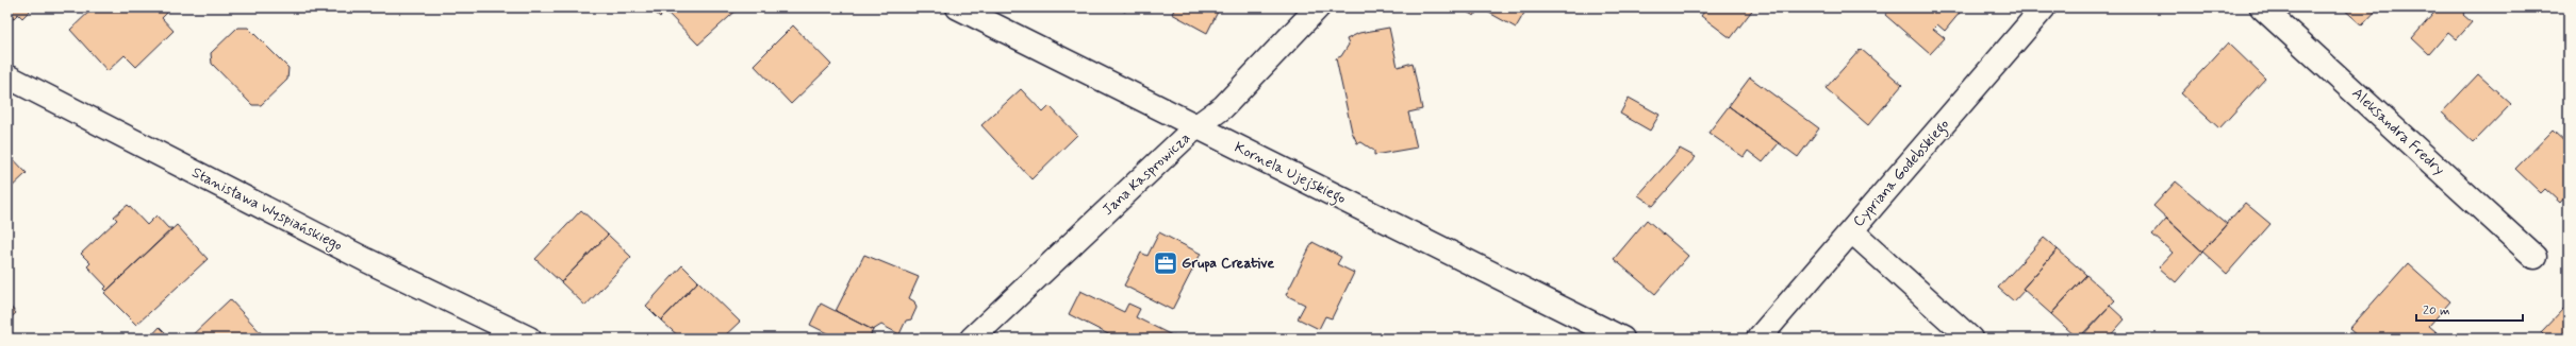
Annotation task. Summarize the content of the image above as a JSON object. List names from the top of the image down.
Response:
{
  "streets": {
    "street": [
      "Aleksandra Fredry",
      "Kornela Ujejskiego",
      "Cypriana Godebskiego",
      "Jana Kasprowicza",
      "Stanisława Wyspiańskiego"
    ]
  },
  "crossings": [
    ["Kornela Ujejskiego", "Jana Kasprowicza"]
  ],
  "places": {
    "office": ["Grupa Creative"]
  },
  "scale_bar": "20 m"
}
